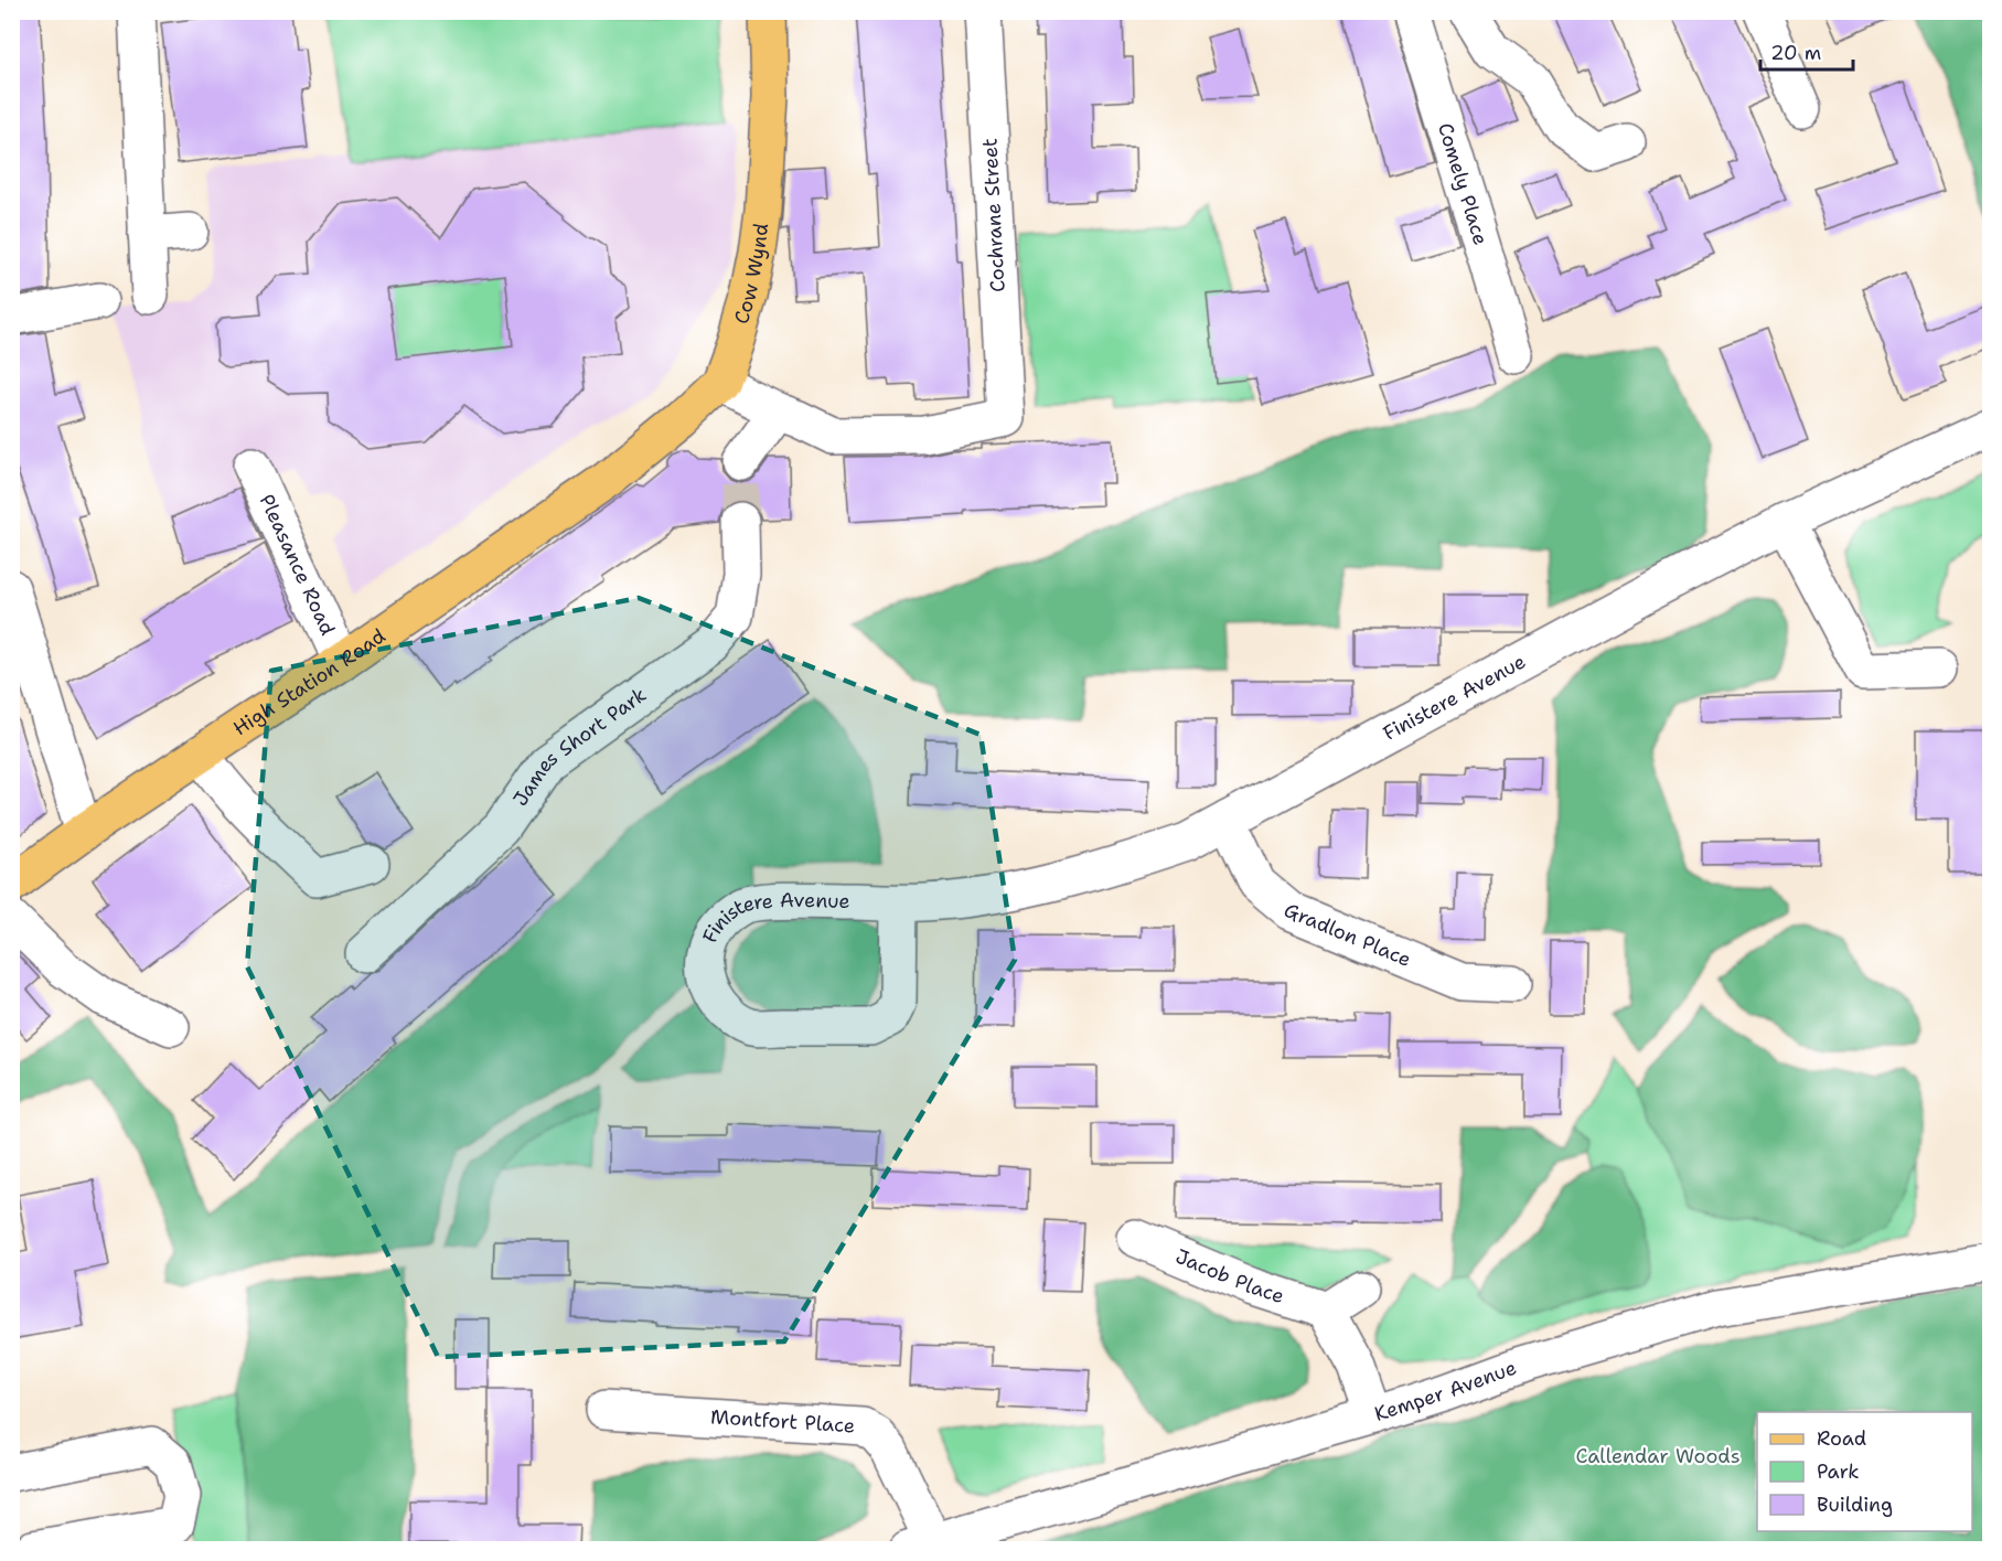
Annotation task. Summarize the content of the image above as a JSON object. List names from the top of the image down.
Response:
{
  "streets": {
    "main road": ["Cow Wynd", "High Station Road"],
    "street": [
      "Comely Place",
      "Cochrane Street",
      "Pleasance Road",
      "Finistere Avenue",
      "James Short Park",
      "Gradlon Place",
      "Jacob Place",
      "Kemper Avenue",
      "Montfort Place"
    ]
  },
  "crossings": [
    ["Cow Wynd", "High Station Road"],
    ["Pleasance Road", "High Station Road"],
    ["Finistere Avenue", "Gradlon Place"],
    ["Kemper Avenue", "Montfort Place"]
  ],
  "parks": ["Callendar Woods"],
  "legend": ["Road", "Park", "Building"],
  "scale_bar": "20 m"
}
